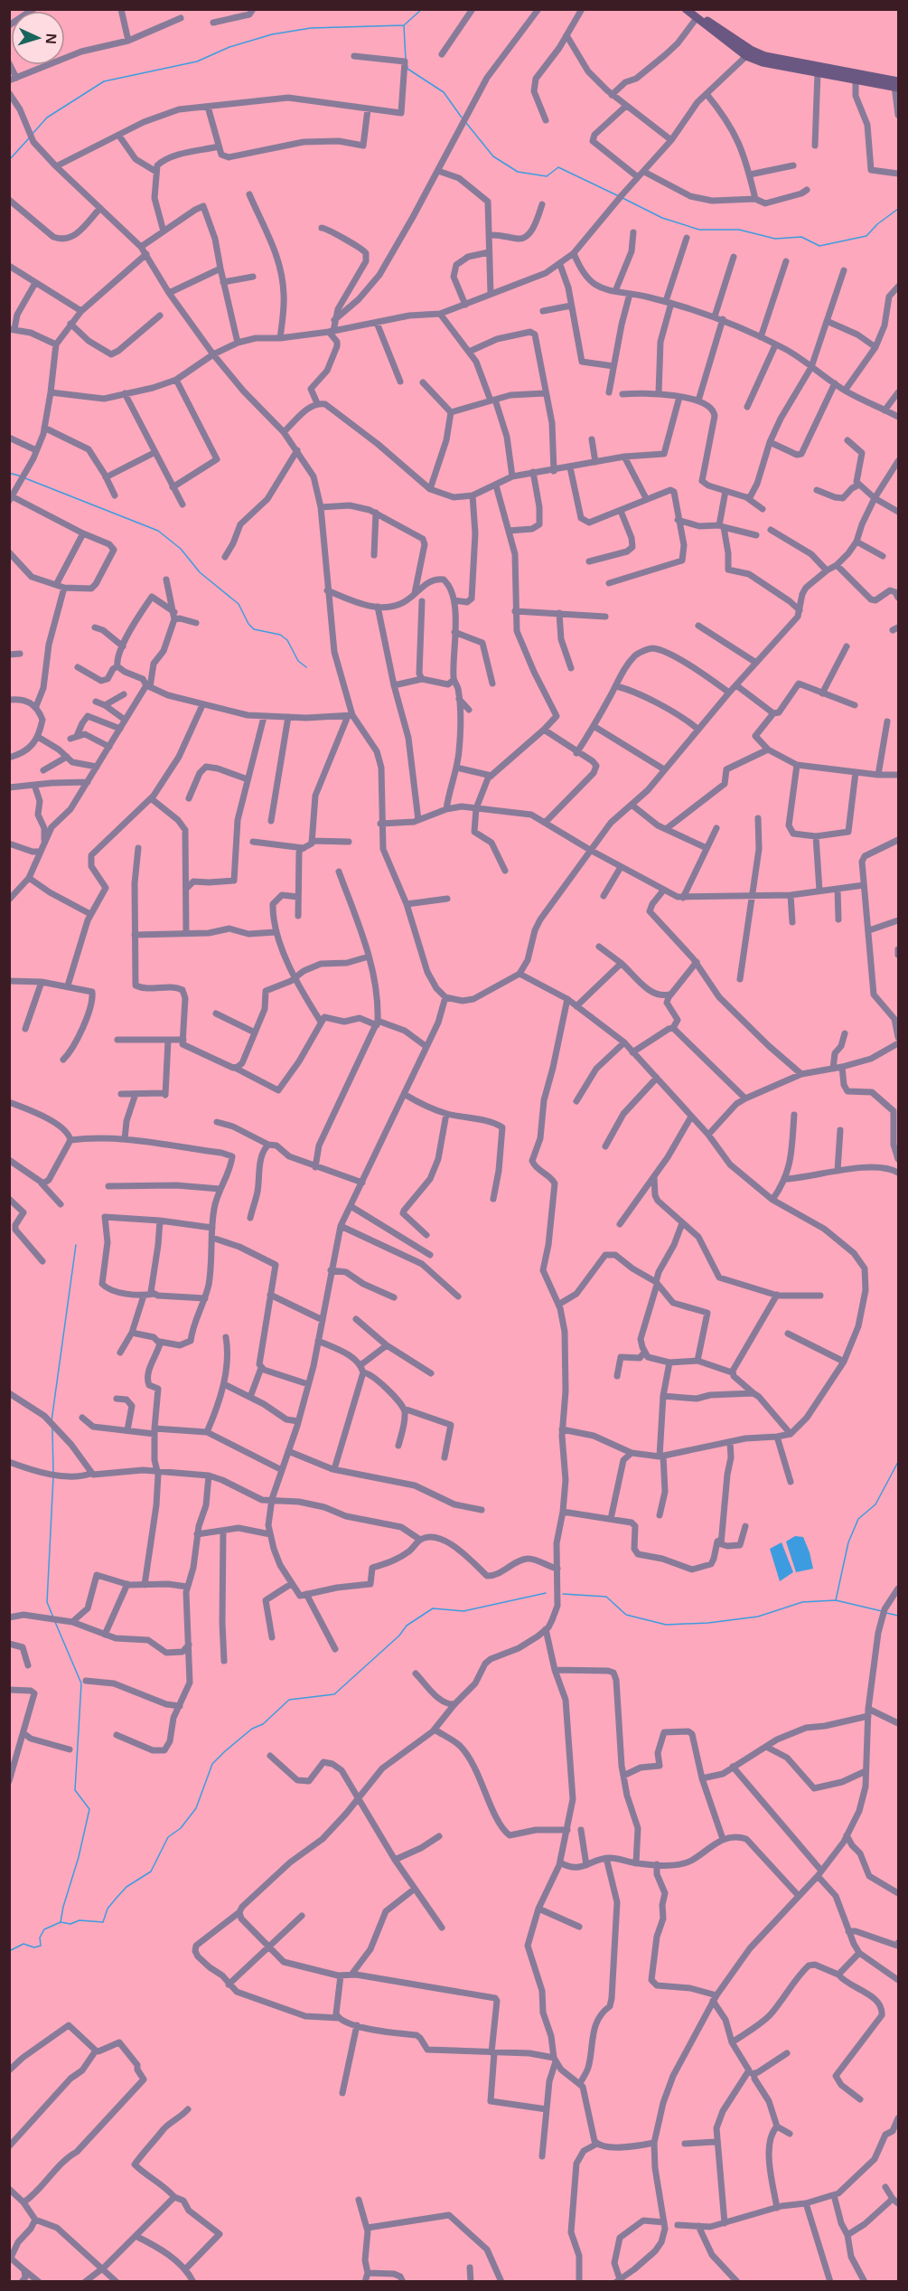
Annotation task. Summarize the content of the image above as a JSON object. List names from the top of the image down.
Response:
{
  "north": "right"
}
